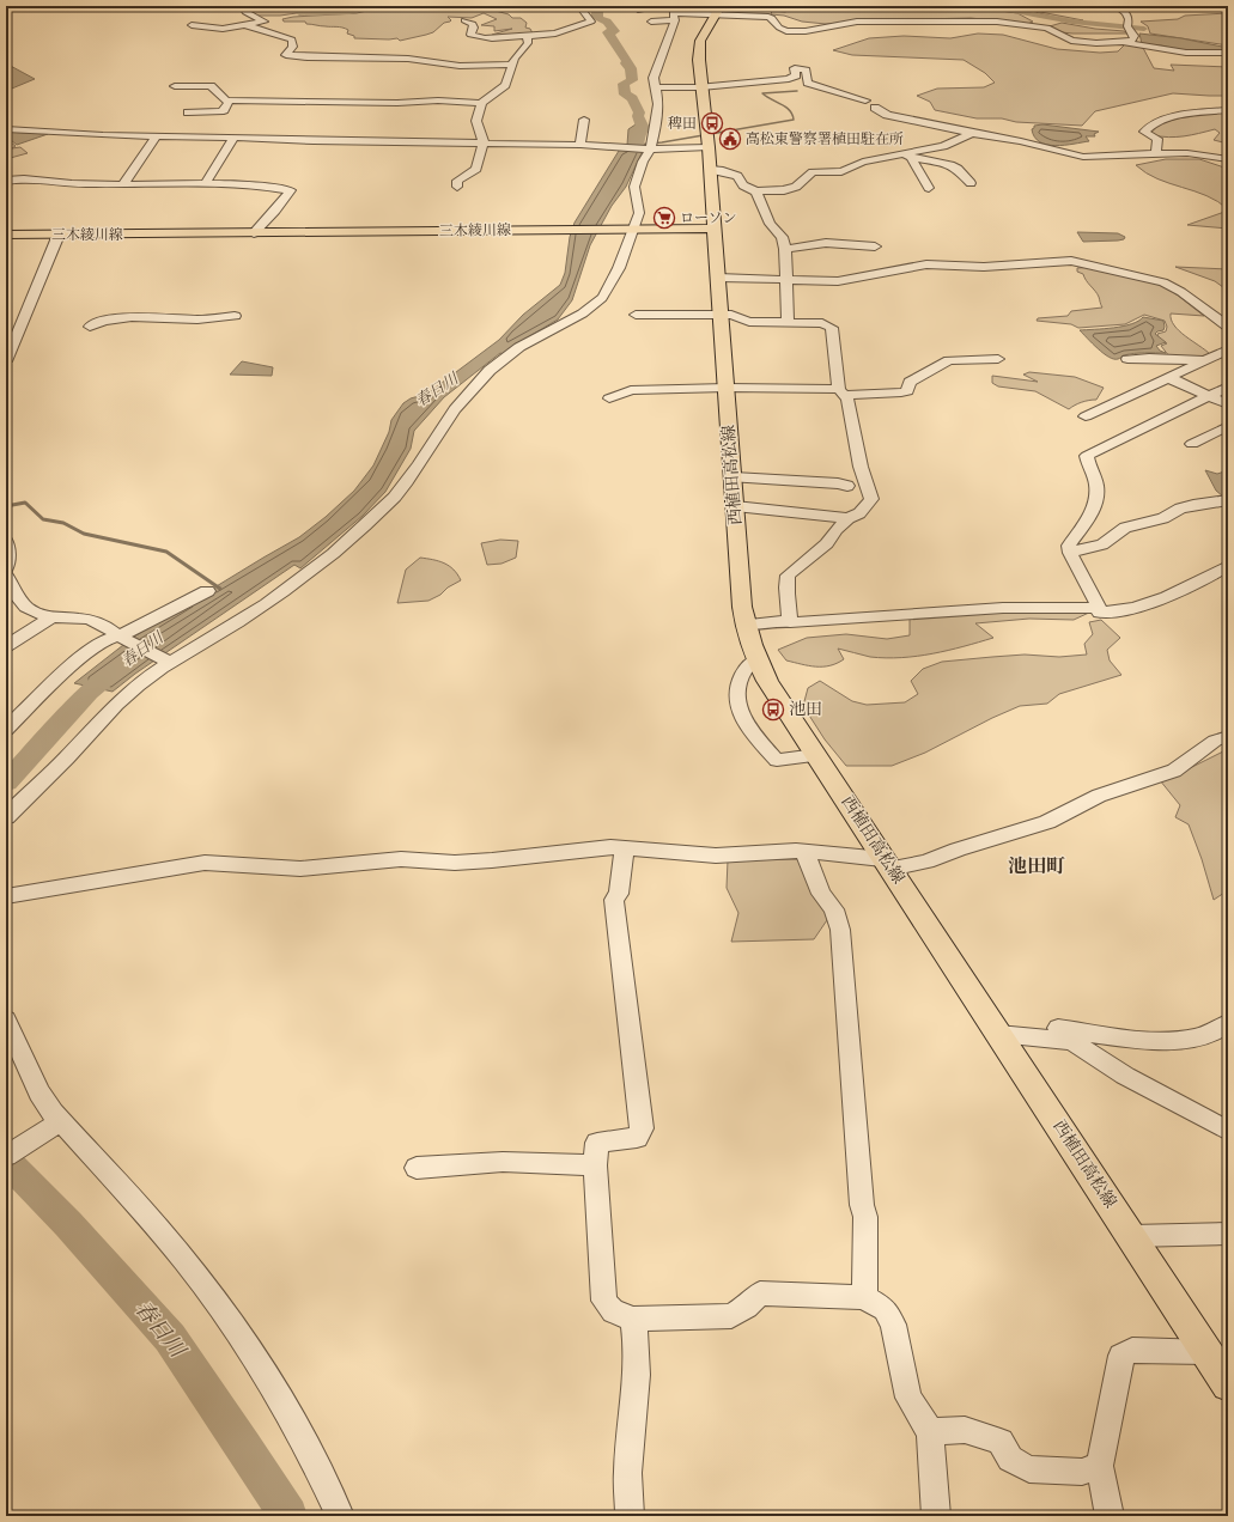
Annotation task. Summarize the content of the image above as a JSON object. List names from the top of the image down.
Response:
{
  "streets": {
    "main road": ["三木綾川線", "西植田高松線"]
  },
  "crossings": [
    ["三木綾川線", "西植田高松線"]
  ],
  "districts": ["池田町"],
  "water": ["春日川"],
  "places": {
    "bus stop": ["稗田", "池田"],
    "public building": ["高松東警察署植田駐在所"],
    "supermarket": ["ローソン"]
  }
}
